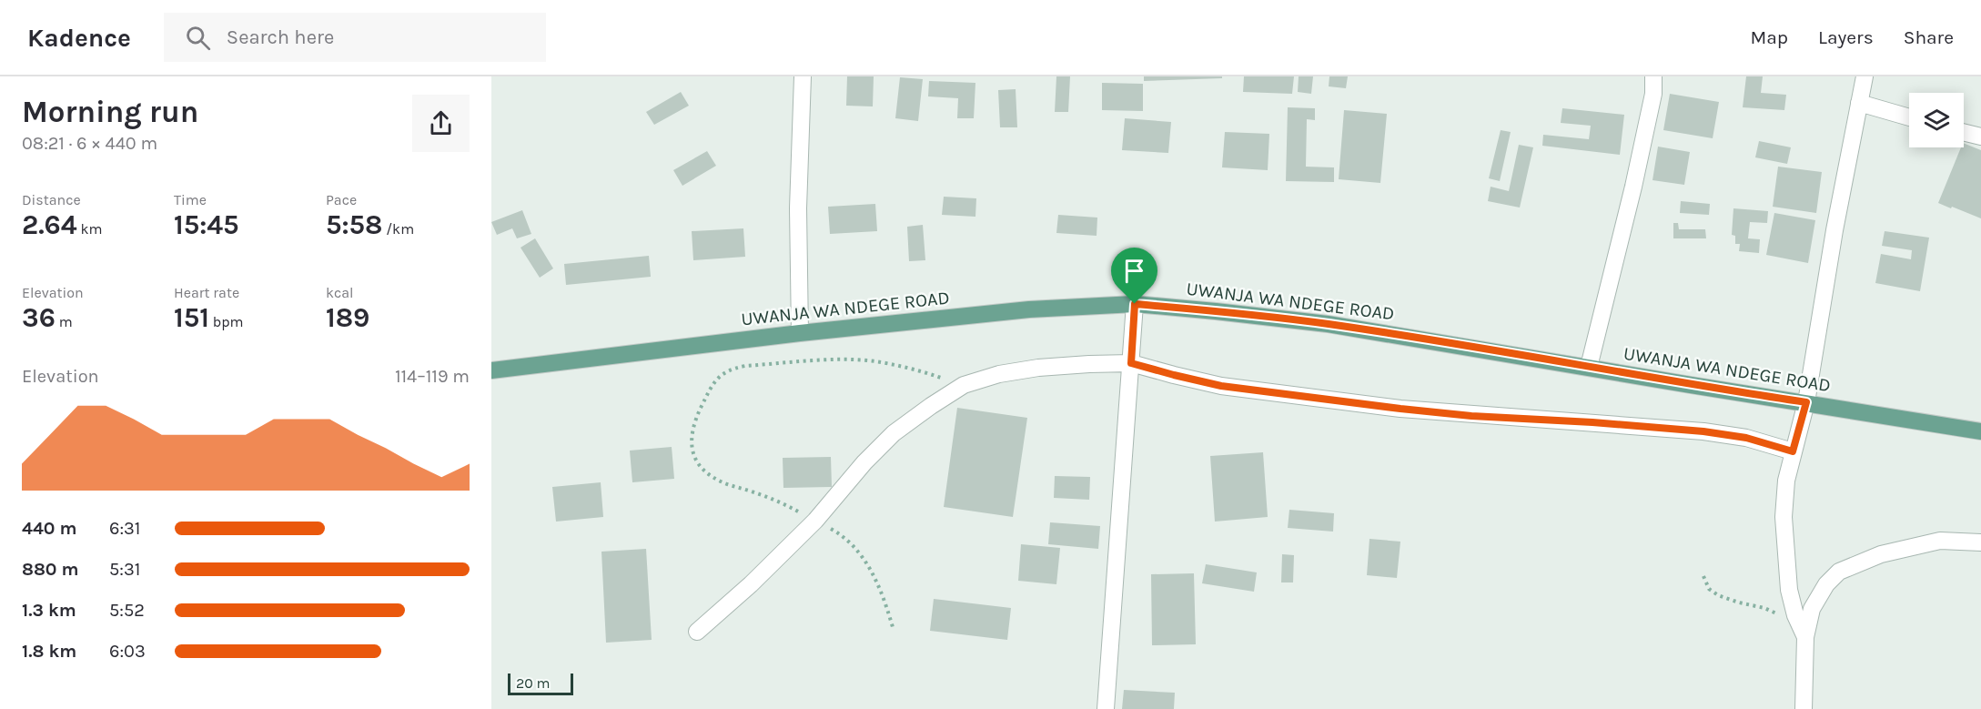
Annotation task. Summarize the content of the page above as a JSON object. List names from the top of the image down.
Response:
{
  "streets": {
    "main road": ["UWANJA WA NDEGE ROAD"]
  },
  "scale_bar": "20 m",
  "page": {
    "header": "Kadence",
    "search": "Search here",
    "nav": ["Map", "Layers", "Share"],
    "heading": ["Morning run", "08:21 · 6 × 440 m"],
    "stats": [
      ["Distance", "2.64 km"],
      ["Time", "15:45"],
      ["Pace", "5:58 /km"],
      ["Elevation", "36 m"],
      ["Heart rate", "151 bpm"],
      ["kcal", "189"]
    ],
    "chart": ["Elevation", "114–119 m"],
    "list": [
      {
        "name": "440 m",
        "note": "6:31"
      },
      {
        "name": "880 m",
        "note": "5:31"
      },
      {
        "name": "1.3 km",
        "note": "5:52"
      },
      {
        "name": "1.8 km",
        "note": "6:03"
      }
    ],
    "scale": "20 m"
  }
}
